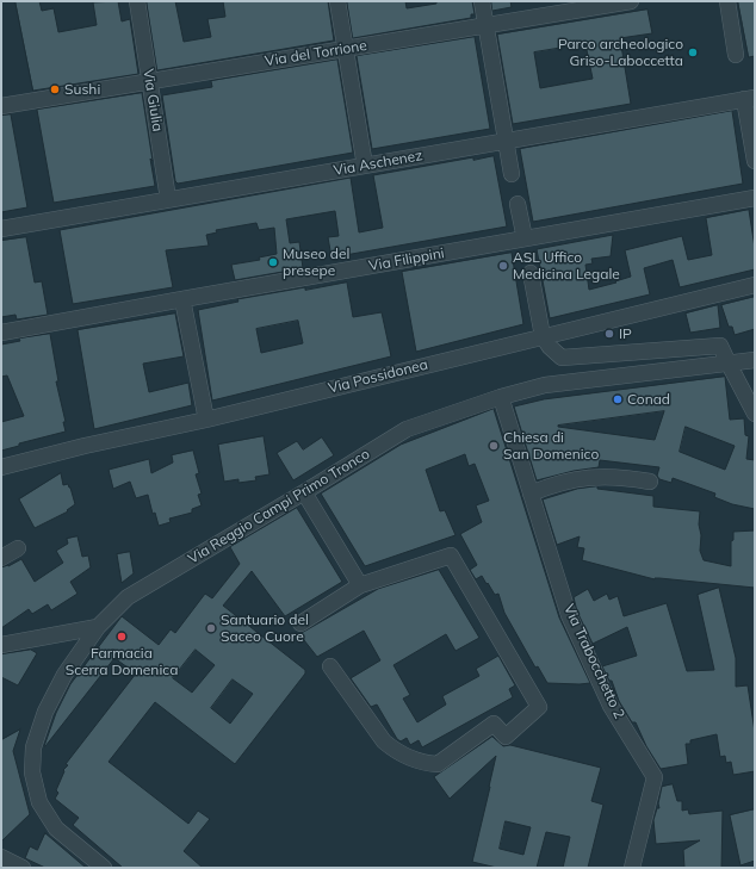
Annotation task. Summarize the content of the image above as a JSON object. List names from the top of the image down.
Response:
{
  "streets": {
    "street": [
      "Via del Torrione",
      "Via Giulia",
      "Via Aschenez",
      "Via Filippini",
      "Via Possidonea",
      "Via Reggio Campi Primo Tronco",
      "Via Trabocchetto 2"
    ]
  },
  "crossings": [
    ["Via del Torrione", "Via Giulia"],
    ["Via Giulia", "Via Aschenez"],
    ["Via Reggio Campi Primo Tronco", "Via Trabocchetto 2"]
  ],
  "places": [
    "Parco archeologico Griso-Laboccetta",
    "Sushi",
    "Museo del presepe",
    "ASL Uffico Medicina Legale",
    "IP",
    "Conad",
    "Chiesa di San Domenico",
    "Santuario del Saceo Cuore",
    "Farmacia Scerra Domenica"
  ]
}
